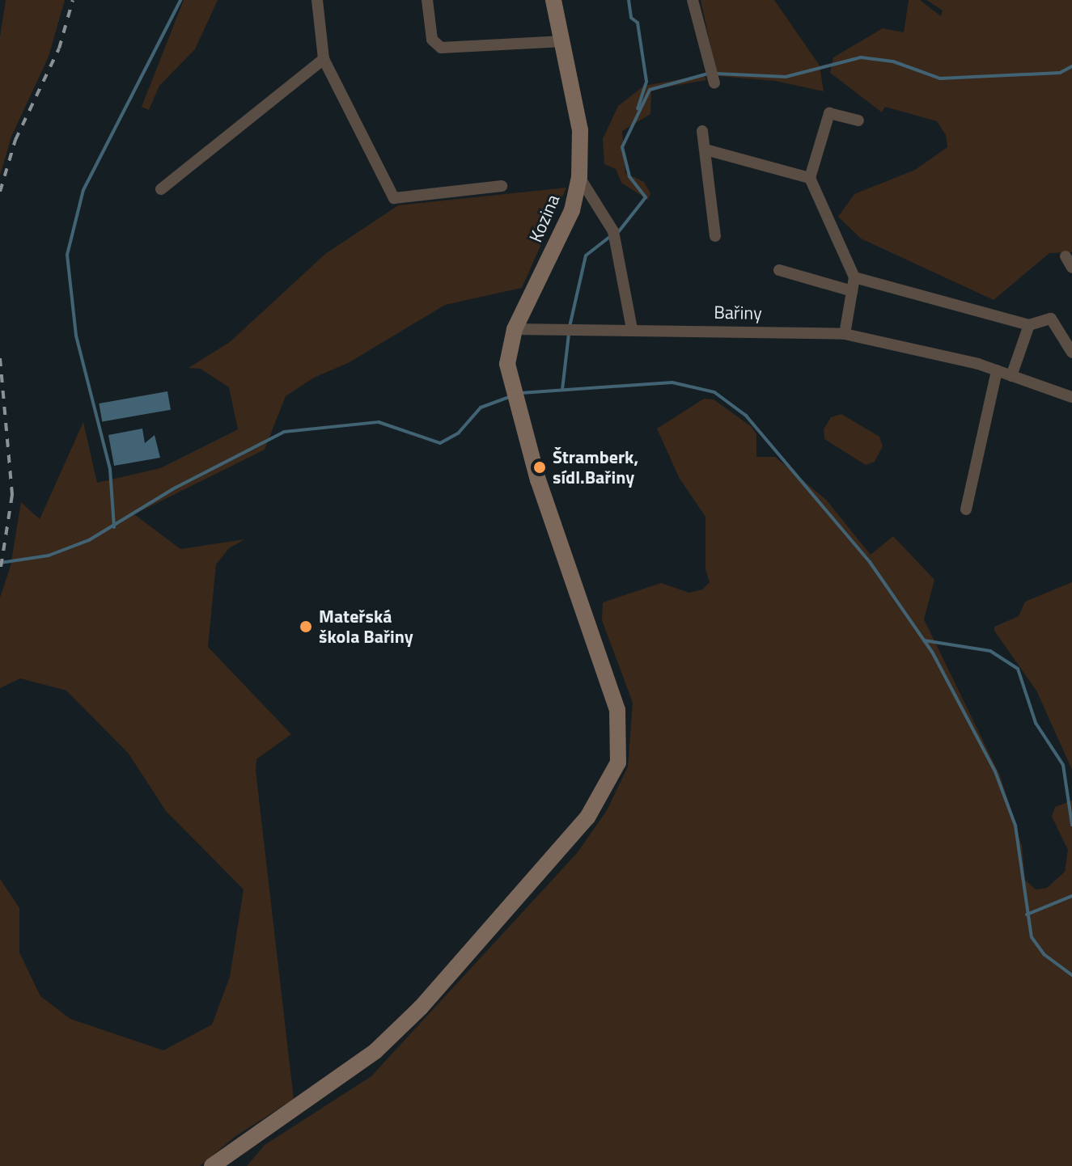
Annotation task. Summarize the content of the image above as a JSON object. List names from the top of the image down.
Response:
{
  "streets": {
    "main road": ["Kozina"],
    "street": ["Bařiny"]
  },
  "crossings": [
    ["Kozina", "Bařiny"]
  ],
  "places": ["Štramberk, sídl.Bařiny", "Mateřská škola Bařiny"]
}
